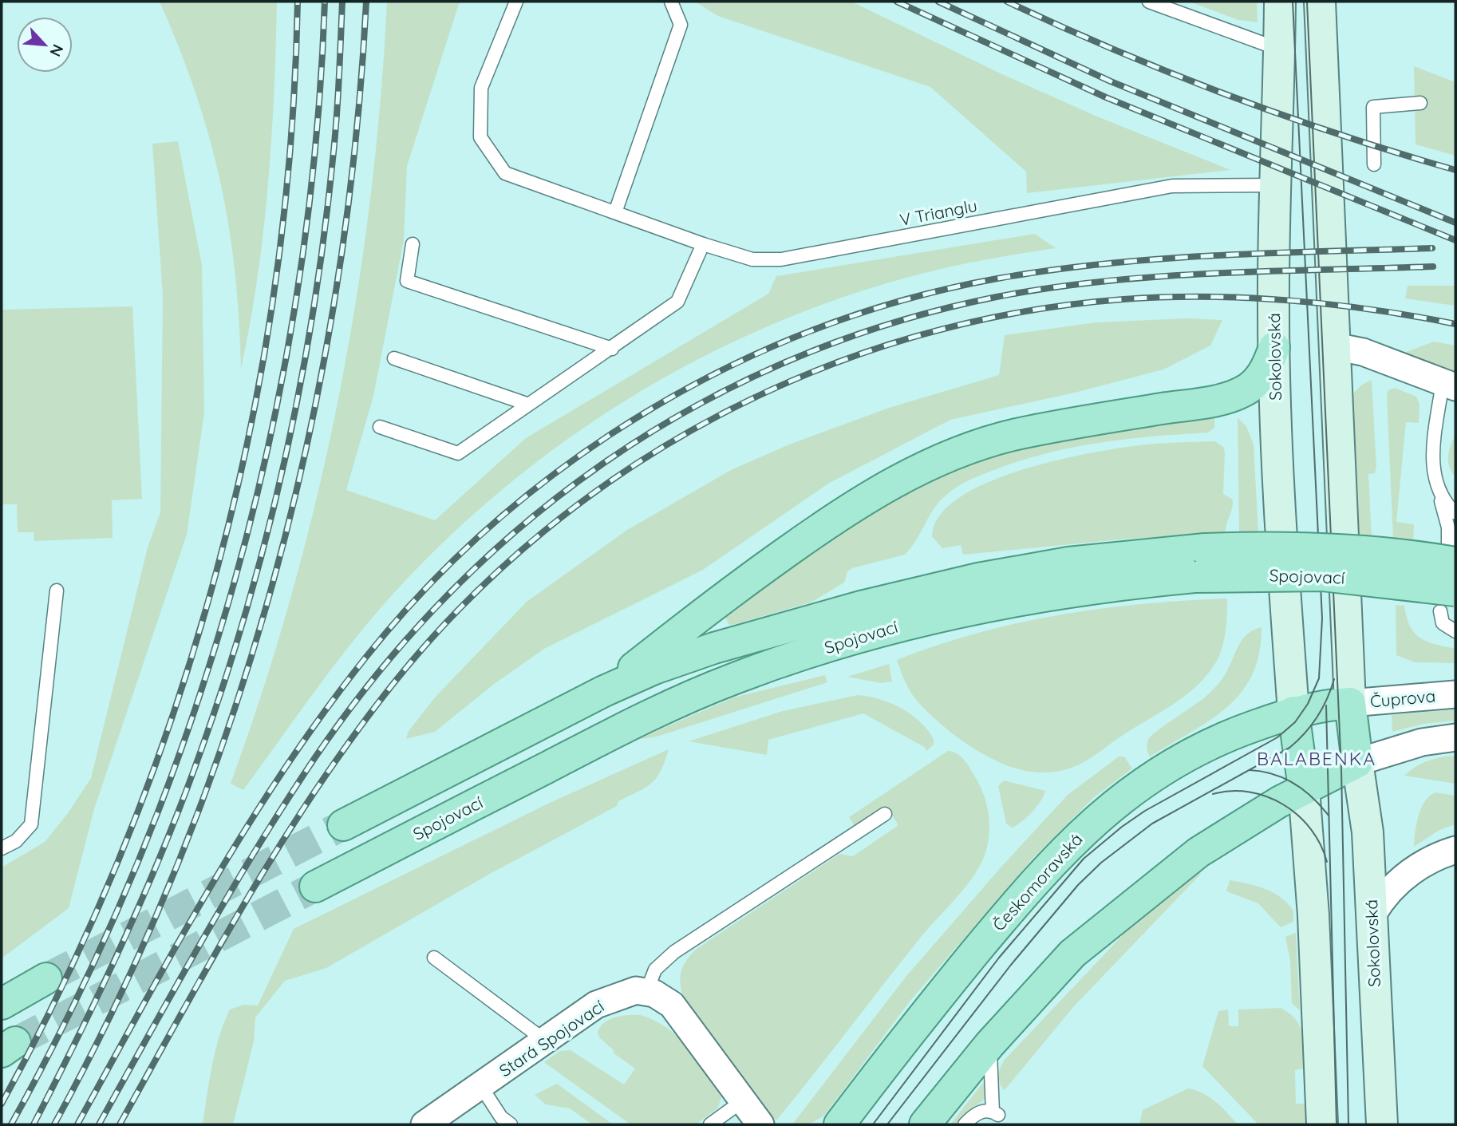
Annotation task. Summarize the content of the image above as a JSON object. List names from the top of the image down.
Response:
{
  "streets": {
    "main road": ["Sokolovská", "Spojovací", "Českomoravská"],
    "street": ["Čuprova", "Stará Spojovací"],
    "lane": ["V Trianglu"]
  },
  "crossings": [
    ["V Trianglu", "Sokolovská"],
    ["Sokolovská", "Českomoravská"],
    ["Čuprova", "Českomoravská"]
  ],
  "districts": ["BALABENKA"],
  "north": "bottom right"
}
